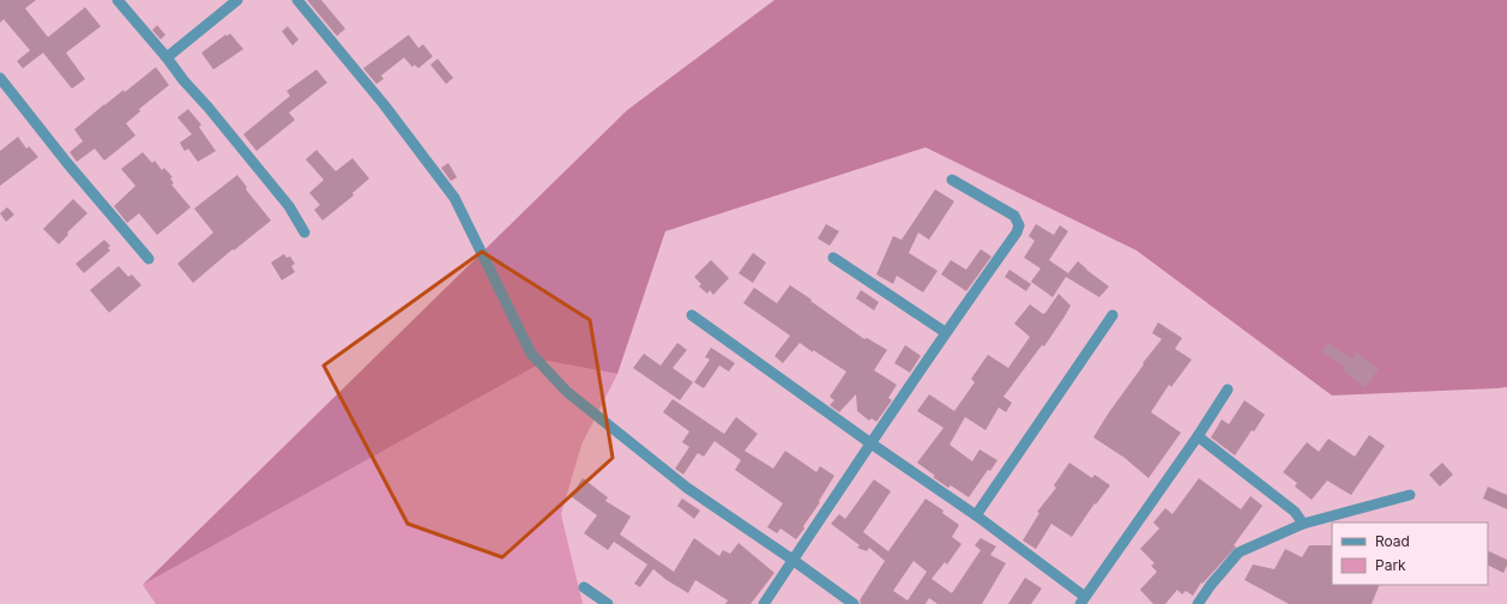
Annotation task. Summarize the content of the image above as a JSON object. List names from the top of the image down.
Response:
{
  "legend": ["Road", "Park"]
}
